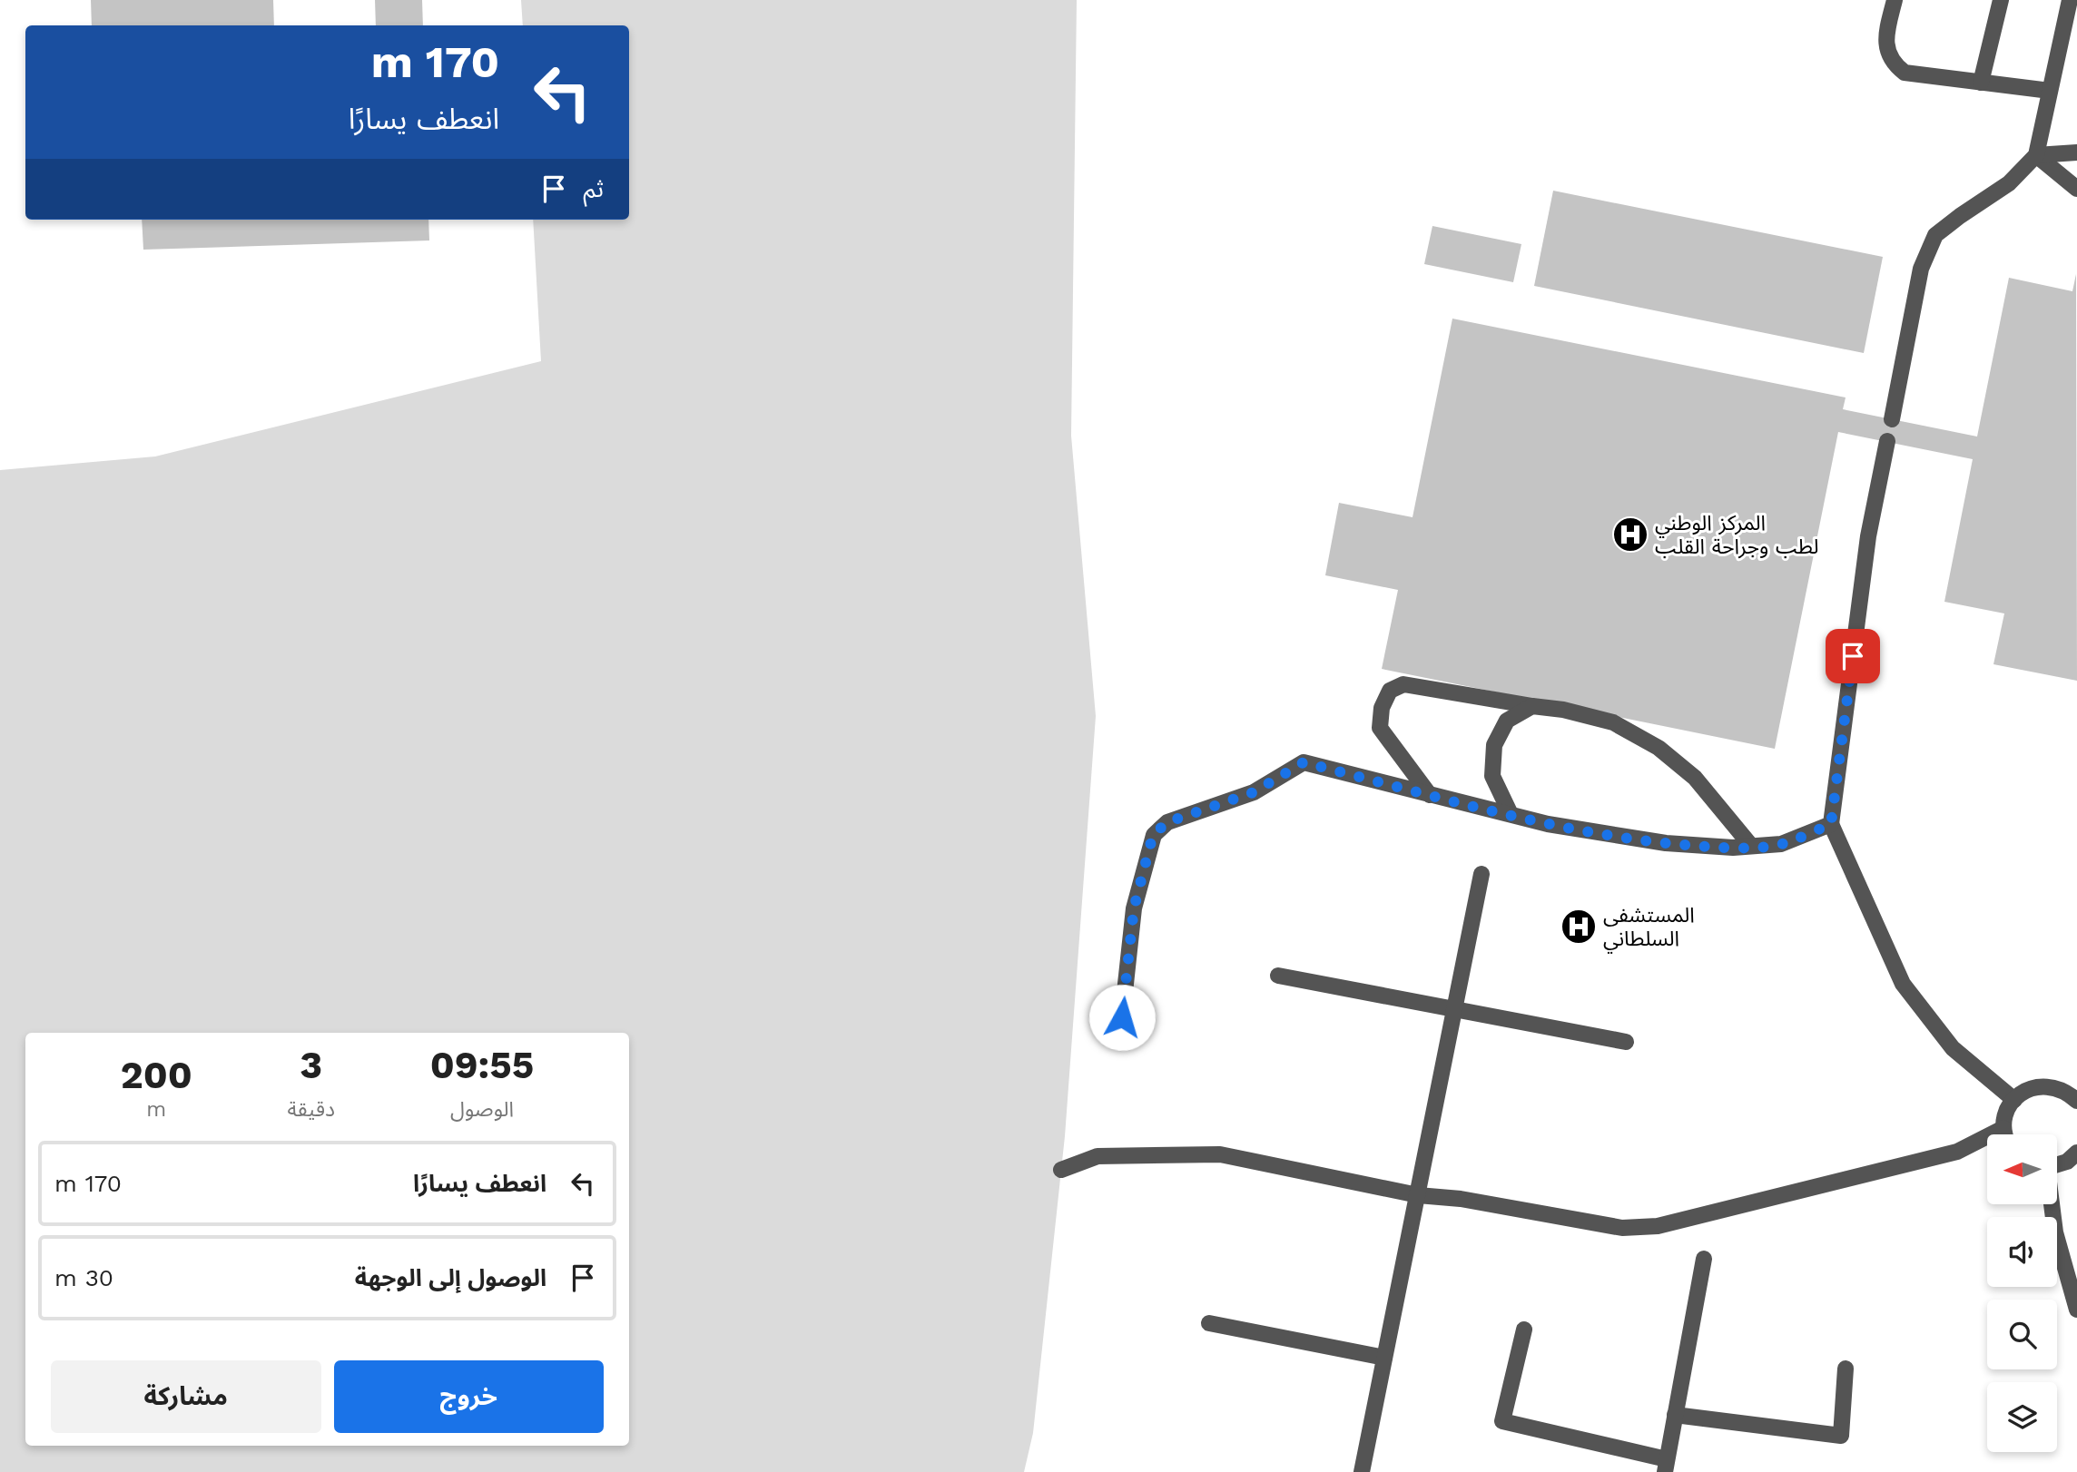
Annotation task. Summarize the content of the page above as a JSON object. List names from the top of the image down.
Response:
{
  "places": {
    "hospital": ["المركز الوطني لطب وجراحة القلب", "المستشفى السلطاني"]
  },
  "north": "left",
  "page": {
    "turn": ["170 m", "انعطف يسارًا"],
    "then": "ثم",
    "eta": [
      "09:55",
      "الوصول",
      "3",
      "دقيقة",
      "200",
      "m"
    ],
    "list": [
      {
        "name": "انعطف يسارًا",
        "value": "170 m"
      },
      {
        "name": "الوصول إلى الوجهة",
        "value": "30 m"
      }
    ],
    "buttons": ["خروج", "مشاركة"]
  }
}
